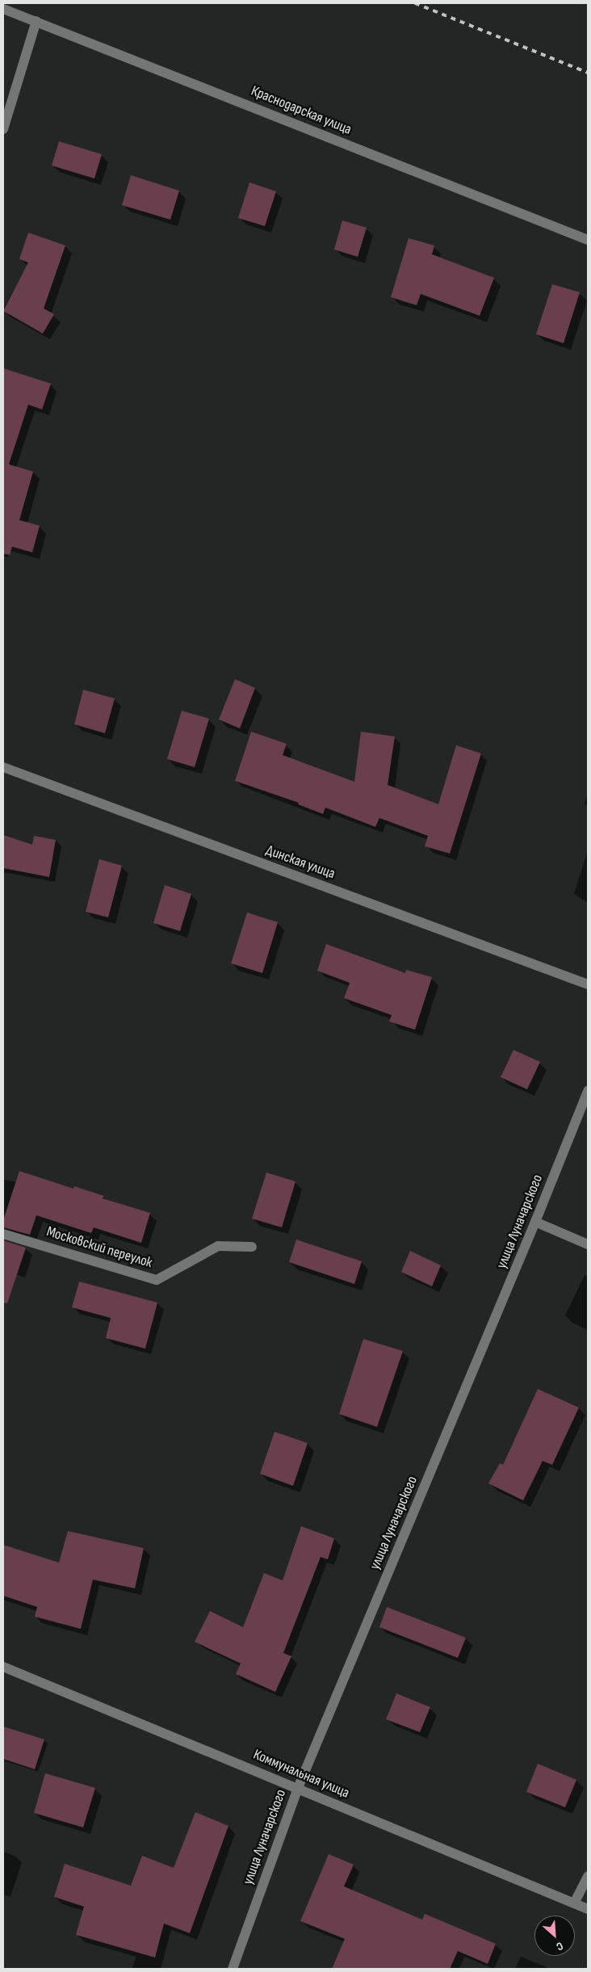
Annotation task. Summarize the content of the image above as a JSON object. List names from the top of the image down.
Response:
{
  "streets": {
    "street": [
      "Краснодарская улица",
      "Динская улица",
      "улица Луначарского",
      "Московский переулок",
      "Коммунальная улица"
    ]
  },
  "crossings": [
    ["улица Луначарского", "Коммунальная улица"]
  ],
  "north": "bottom right"
}
